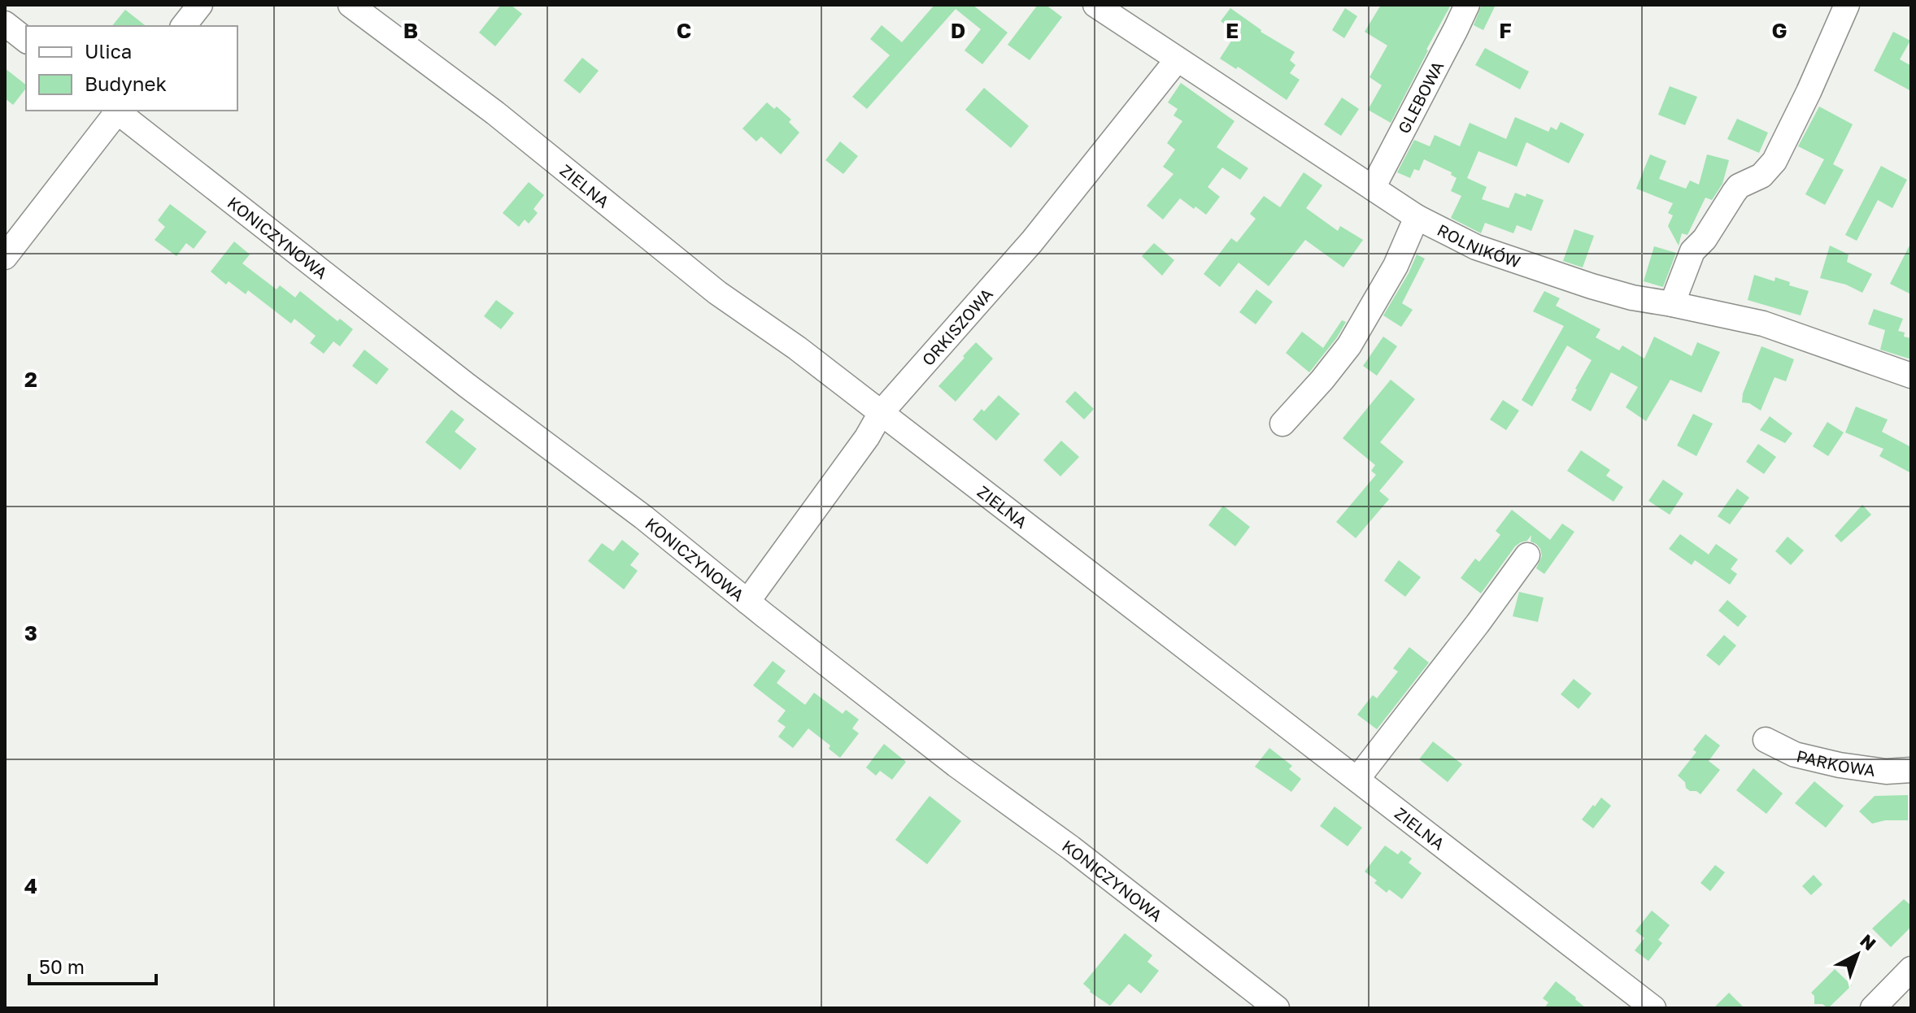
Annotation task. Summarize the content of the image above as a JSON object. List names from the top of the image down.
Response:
{
  "streets": {
    "street": [
      "GLEBOWA",
      "ZIELNA",
      "KONICZYNOWA",
      "ROLNIKÓW",
      "ORKISZOWA",
      "PARKOWA"
    ]
  },
  "crossings": [
    ["GLEBOWA", "ROLNIKÓW"],
    ["ZIELNA", "ORKISZOWA"],
    ["KONICZYNOWA", "ORKISZOWA"],
    ["ROLNIKÓW", "ORKISZOWA"]
  ],
  "legend": ["Ulica", "Budynek"],
  "scale_bar": "50 m",
  "north": "top right",
  "grid": {
    "columns": [
      "B",
      "C",
      "D",
      "E",
      "F",
      "G"
    ],
    "rows": ["2", "3", "4"]
  }
}
